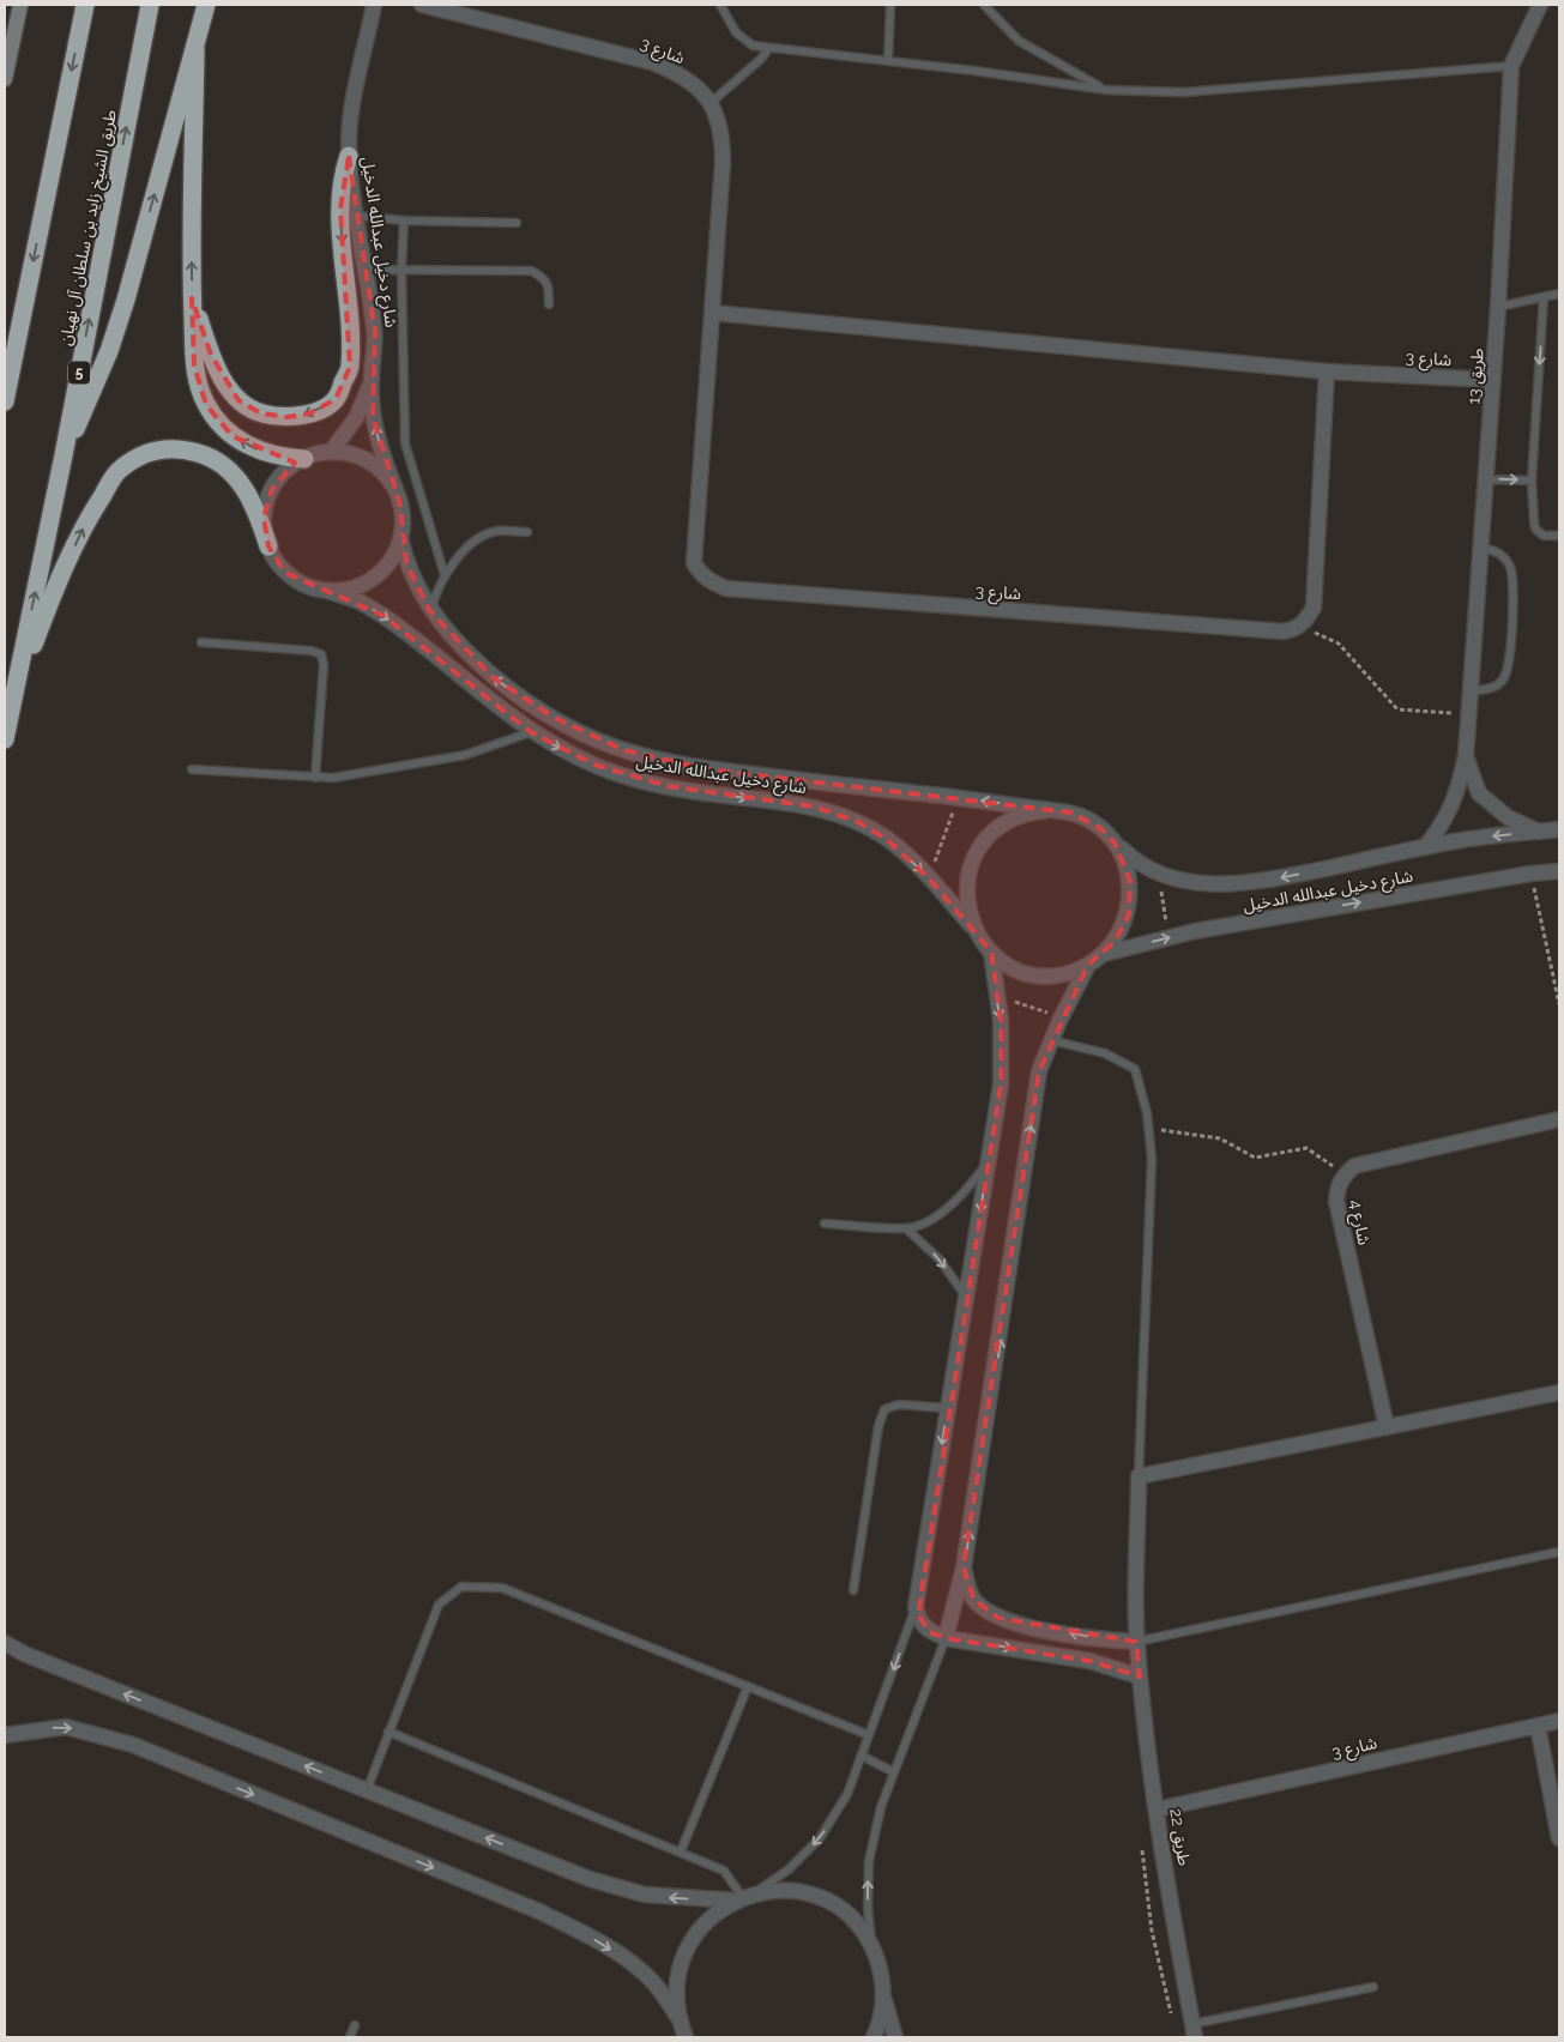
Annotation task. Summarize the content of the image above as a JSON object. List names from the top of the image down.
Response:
{
  "streets": {
    "highway": ["طريق الشيخ زايد بن سلطان آل نهيان", "5"],
    "street": [
      "شارع 3",
      "شارع دخيل عبدالله الدخيل",
      "طريق 13",
      "شارع 4",
      "طريق 22"
    ]
  },
  "crossings": [
    ["شارع 3", "طريق 13"],
    ["شارع 3", "طريق 22"],
    ["شارع دخيل عبدالله الدخيل", "طريق 13"]
  ]
}
